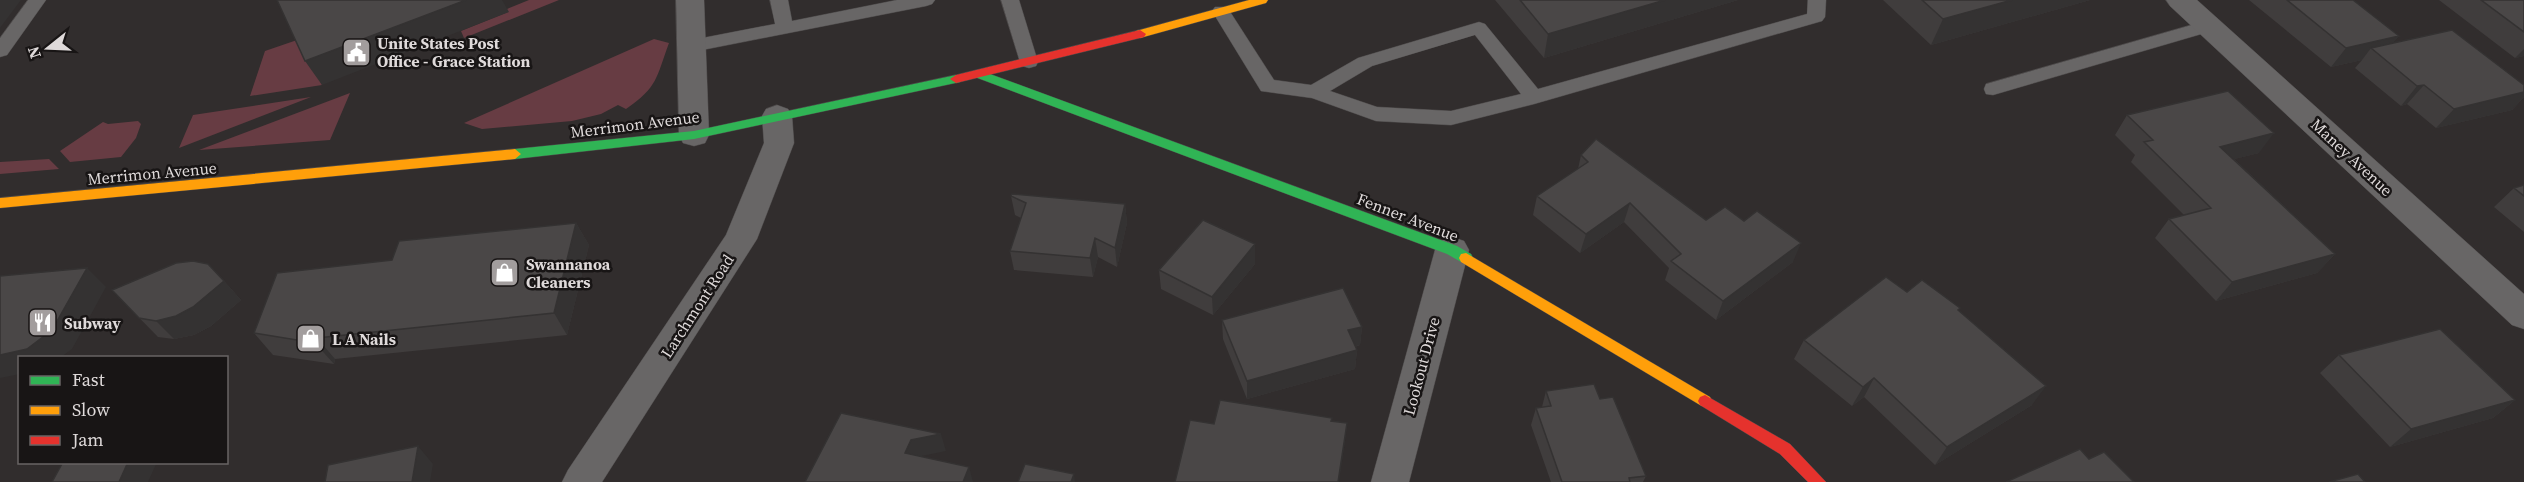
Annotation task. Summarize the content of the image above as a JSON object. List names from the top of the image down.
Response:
{
  "streets": {
    "main road": ["Merrimon Avenue", "Fenner Avenue"],
    "street": ["Maney Avenue", "Larchmont Road", "Lookout Drive"]
  },
  "crossings": [
    ["Merrimon Avenue", "Fenner Avenue"],
    ["Merrimon Avenue", "Larchmont Road"],
    ["Fenner Avenue", "Lookout Drive"]
  ],
  "places": {
    "public building": ["Unite States Post Office - Grace Station"],
    "shop": ["Swannanoa Cleaners", "L A Nails"],
    "restaurant": ["Subway"]
  },
  "legend": ["Fast", "Slow", "Jam"],
  "north": "left"
}
